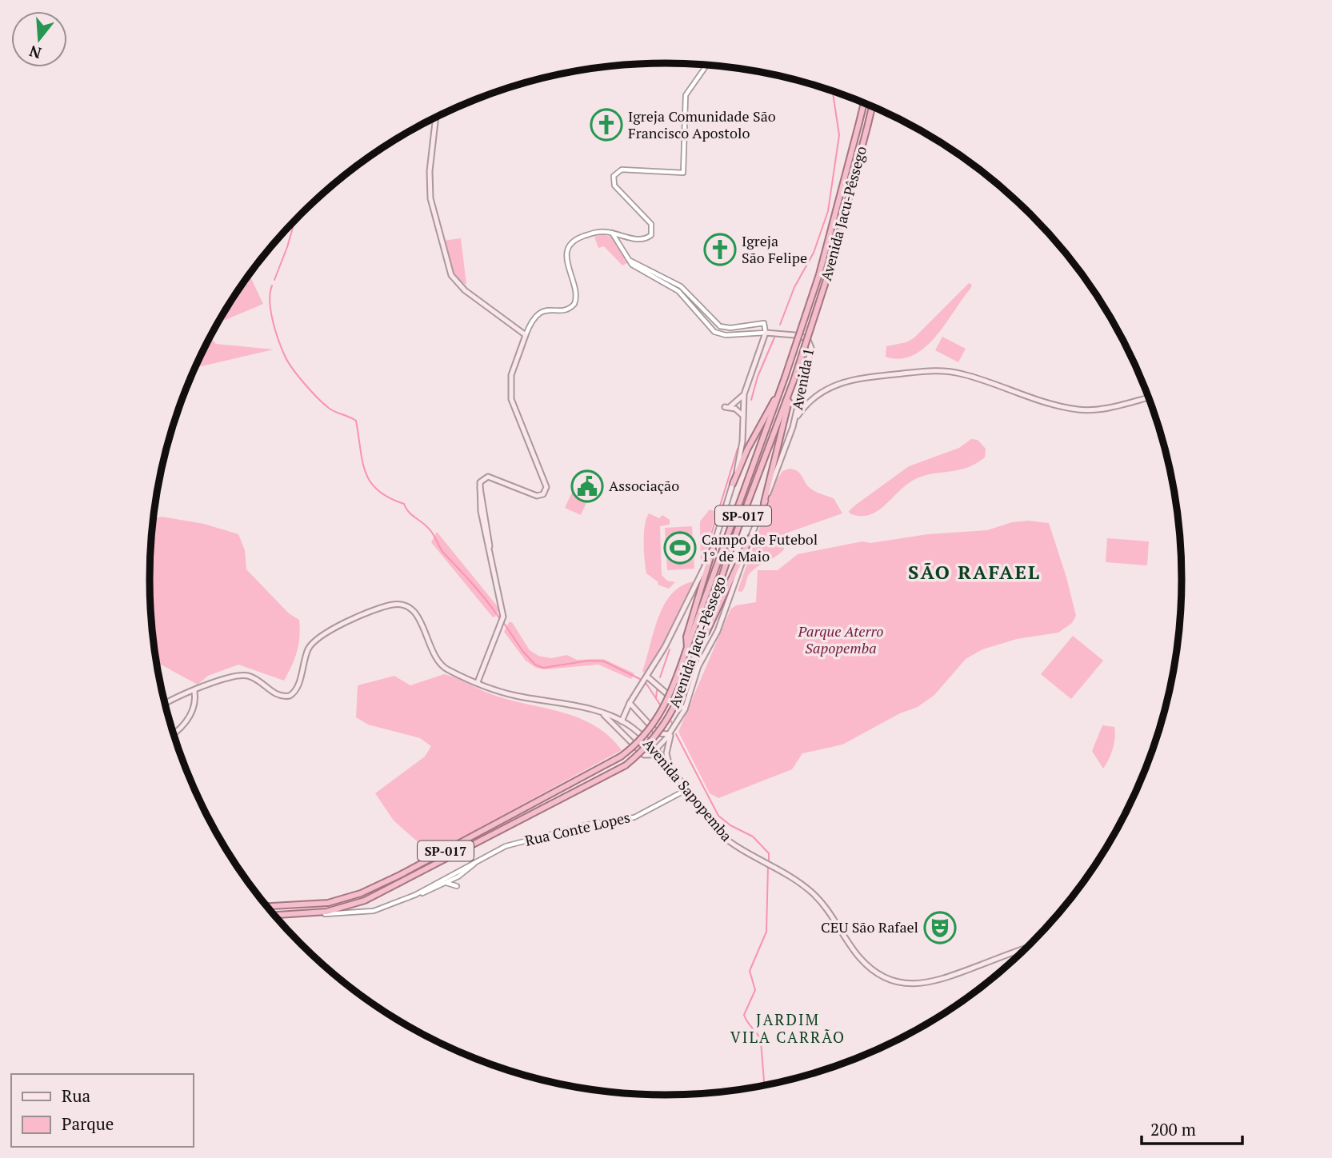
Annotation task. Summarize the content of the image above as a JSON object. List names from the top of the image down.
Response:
{
  "streets": {
    "highway": ["Avenida Jacu-Pêssego", "SP-017"],
    "main road": ["Avenida 1", "Avenida Sapopemba"],
    "street": ["Rua Conte Lopes"]
  },
  "crossings": [
    ["Avenida 1", "Avenida Sapopemba"],
    ["Avenida Sapopemba", "Rua Conte Lopes"]
  ],
  "districts": ["SÃO RAFAEL", "JARDIM VILA CARRÃO"],
  "parks": ["Parque Aterro Sapopemba"],
  "places": {
    "church": ["Igreja Comunidade São Francisco Apostolo", "Igreja São Felipe"],
    "public building": ["Associação"],
    "sports": ["Campo de Futebol 1° de Maio"],
    "theatre": ["CEU São Rafael"]
  },
  "legend": ["Rua", "Parque"],
  "scale_bar": "200 m",
  "north": "bottom"
}
